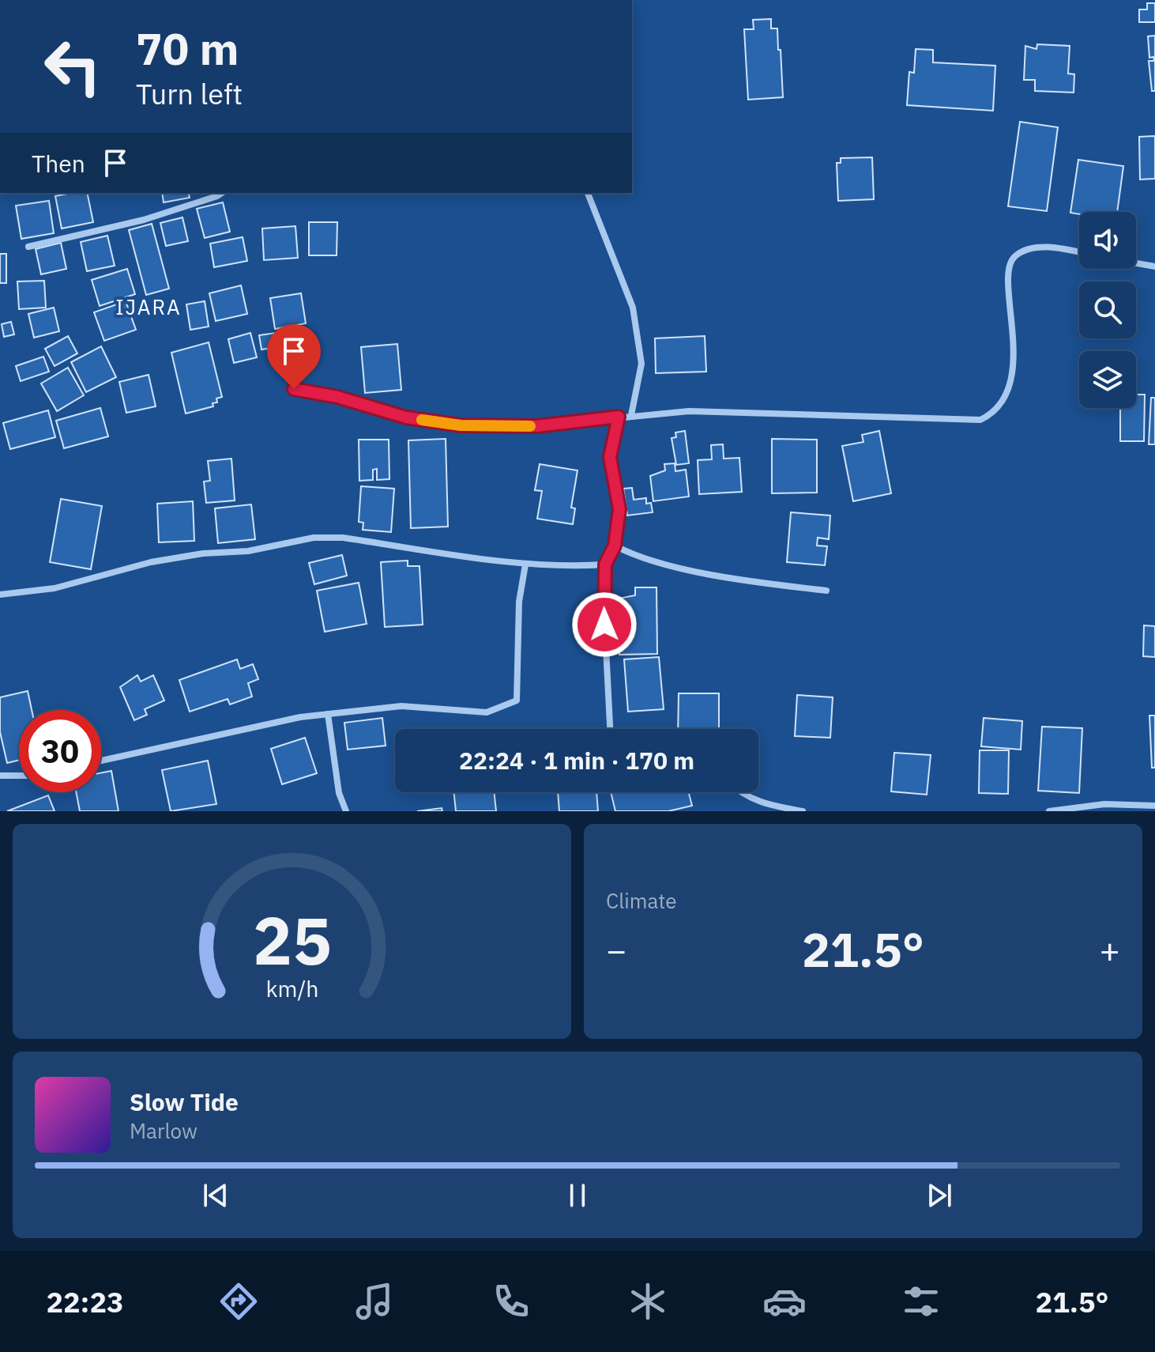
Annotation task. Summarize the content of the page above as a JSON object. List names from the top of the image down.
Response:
{
  "districts": ["IJARA"],
  "page": {
    "turn": ["70 m", "Turn left"],
    "then": "Then",
    "limit": "30",
    "trip": "22:24 · 1 min · 170 m",
    "tile": "Climate",
    "heat": ["−", "21.5°", "+"],
    "song": ["Slow Tide", "Marlow"],
    "tabs": ["22:23", "21.5°"],
    "gauge": ["25", "km/h"]
  }
}
